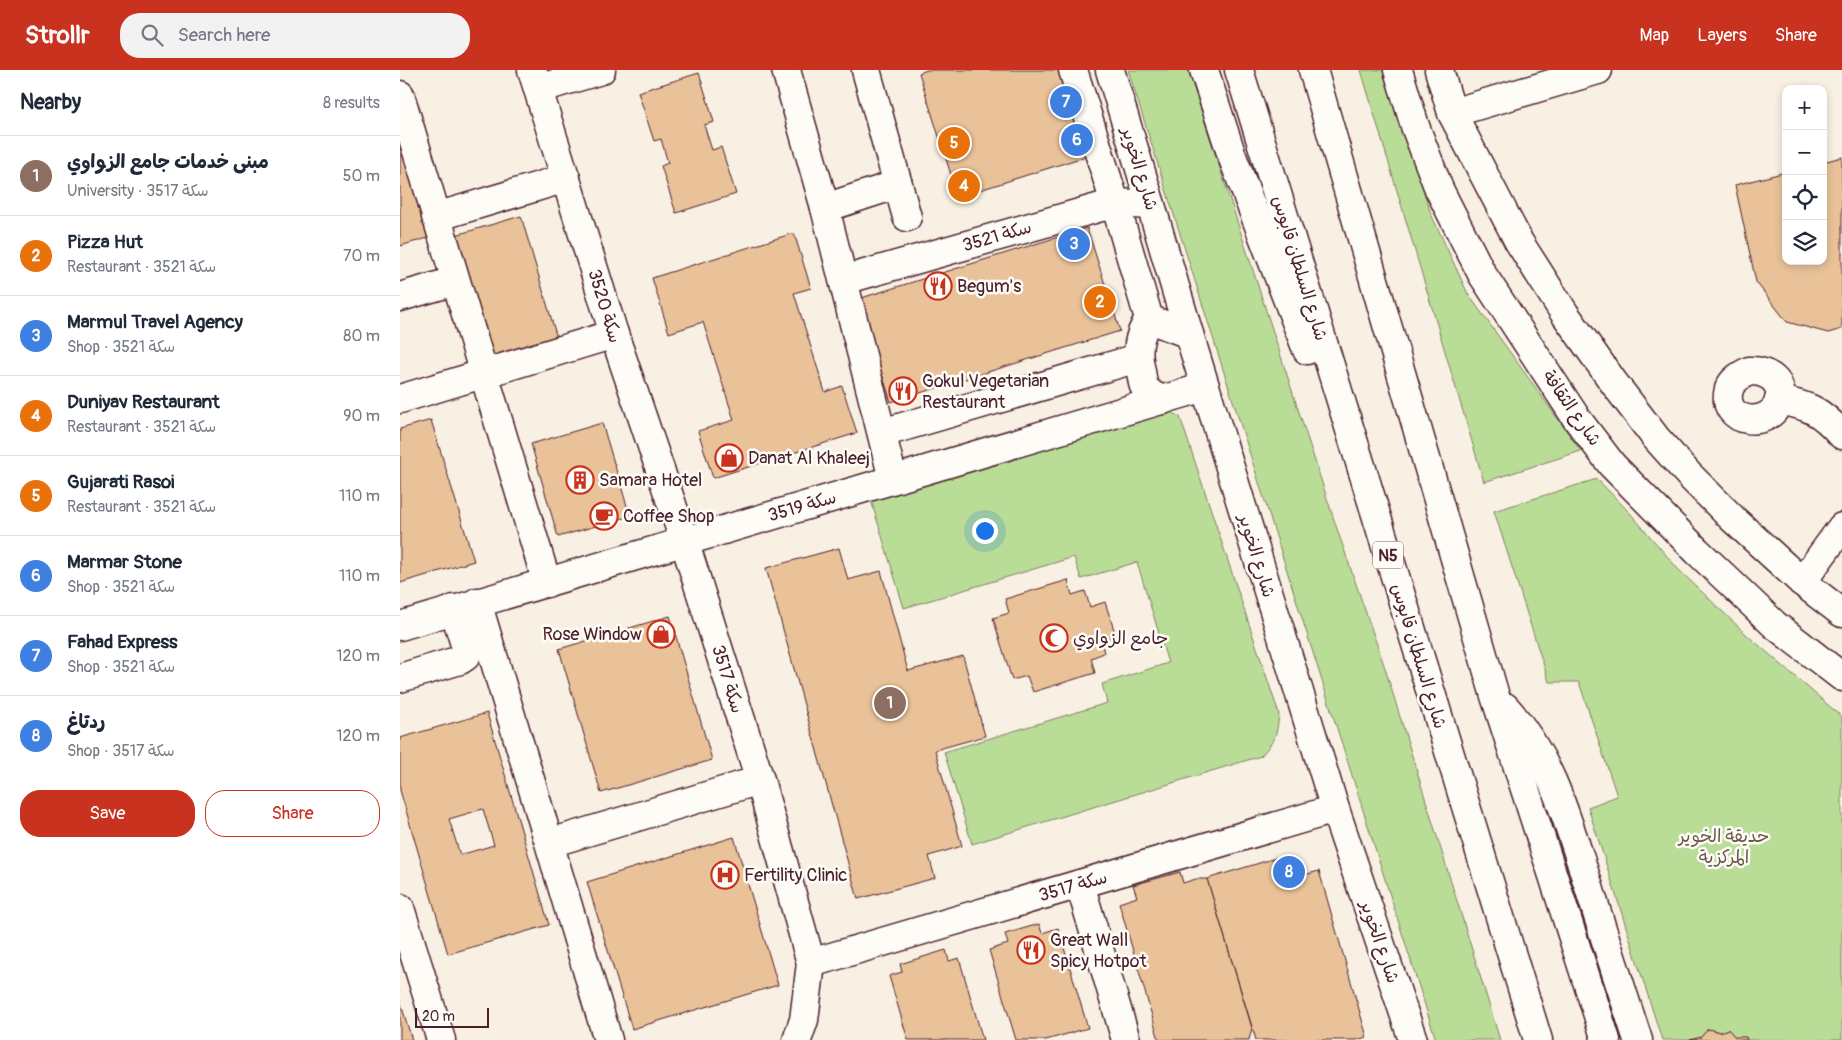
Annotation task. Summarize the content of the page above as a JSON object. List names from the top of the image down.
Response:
{
  "streets": {
    "main road": [
      "شارع الخوير",
      "سكة 3521",
      "شارع السلطان قابوس",
      "سكة 3520",
      "شارع الثقافة",
      "سكة 3519",
      "N5",
      "سكة 3517"
    ]
  },
  "crossings": [
    ["شارع الخوير", "سكة 3521"],
    ["شارع الخوير", "سكة 3519"],
    ["شارع الخوير", "سكة 3517"],
    ["سكة 3520", "سكة 3519"],
    ["سكة 3520", "سكة 3517"],
    ["سكة 3519", "سكة 3517"]
  ],
  "parks": ["حديقة الخوير المركزية"],
  "places": {
    "restaurant": ["Begum's", "Gokul Vegetarian Restaurant", "Great Wall Spicy Hotpot"],
    "shop": ["Danat Al Khaleej", "Rose Window"],
    "building": ["Samara Hotel"],
    "cafe": ["Coffee Shop"],
    "mosque": ["جامع الزواوي"],
    "hospital": ["Fertility Clinic"]
  },
  "scale_bar": "20 m",
  "page": {
    "header": "Strollr",
    "search": "Search here",
    "nav": ["Map", "Layers", "Share"],
    "heading": ["Nearby", "8 results"],
    "pins": [
      "7",
      "6",
      "5",
      "4",
      "3",
      "2",
      "1",
      "8"
    ],
    "map_buttons": ["+", "−"],
    "list": [
      {
        "mark": "1",
        "name": "مبنى خدمات جامع الزواوي",
        "note": "University · سكة 3517",
        "value": "50 m"
      },
      {
        "mark": "2",
        "name": "Pizza Hut",
        "note": "Restaurant · سكة 3521",
        "value": "70 m"
      },
      {
        "mark": "3",
        "name": "Marmul Travel Agency",
        "note": "Shop · سكة 3521",
        "value": "80 m"
      },
      {
        "mark": "4",
        "name": "Duniyav Restaurant",
        "note": "Restaurant · سكة 3521",
        "value": "90 m"
      },
      {
        "mark": "5",
        "name": "Gujarati Rasoi",
        "note": "Restaurant · سكة 3521",
        "value": "110 m"
      },
      {
        "mark": "6",
        "name": "Marmar Stone",
        "note": "Shop · سكة 3521",
        "value": "110 m"
      },
      {
        "mark": "7",
        "name": "Fahad Express",
        "note": "Shop · سكة 3521",
        "value": "120 m"
      },
      {
        "mark": "8",
        "name": "ردتاغ",
        "note": "Shop · سكة 3517",
        "value": "120 m"
      }
    ],
    "buttons": ["Save", "Share"],
    "scale": "20 m"
  }
}
